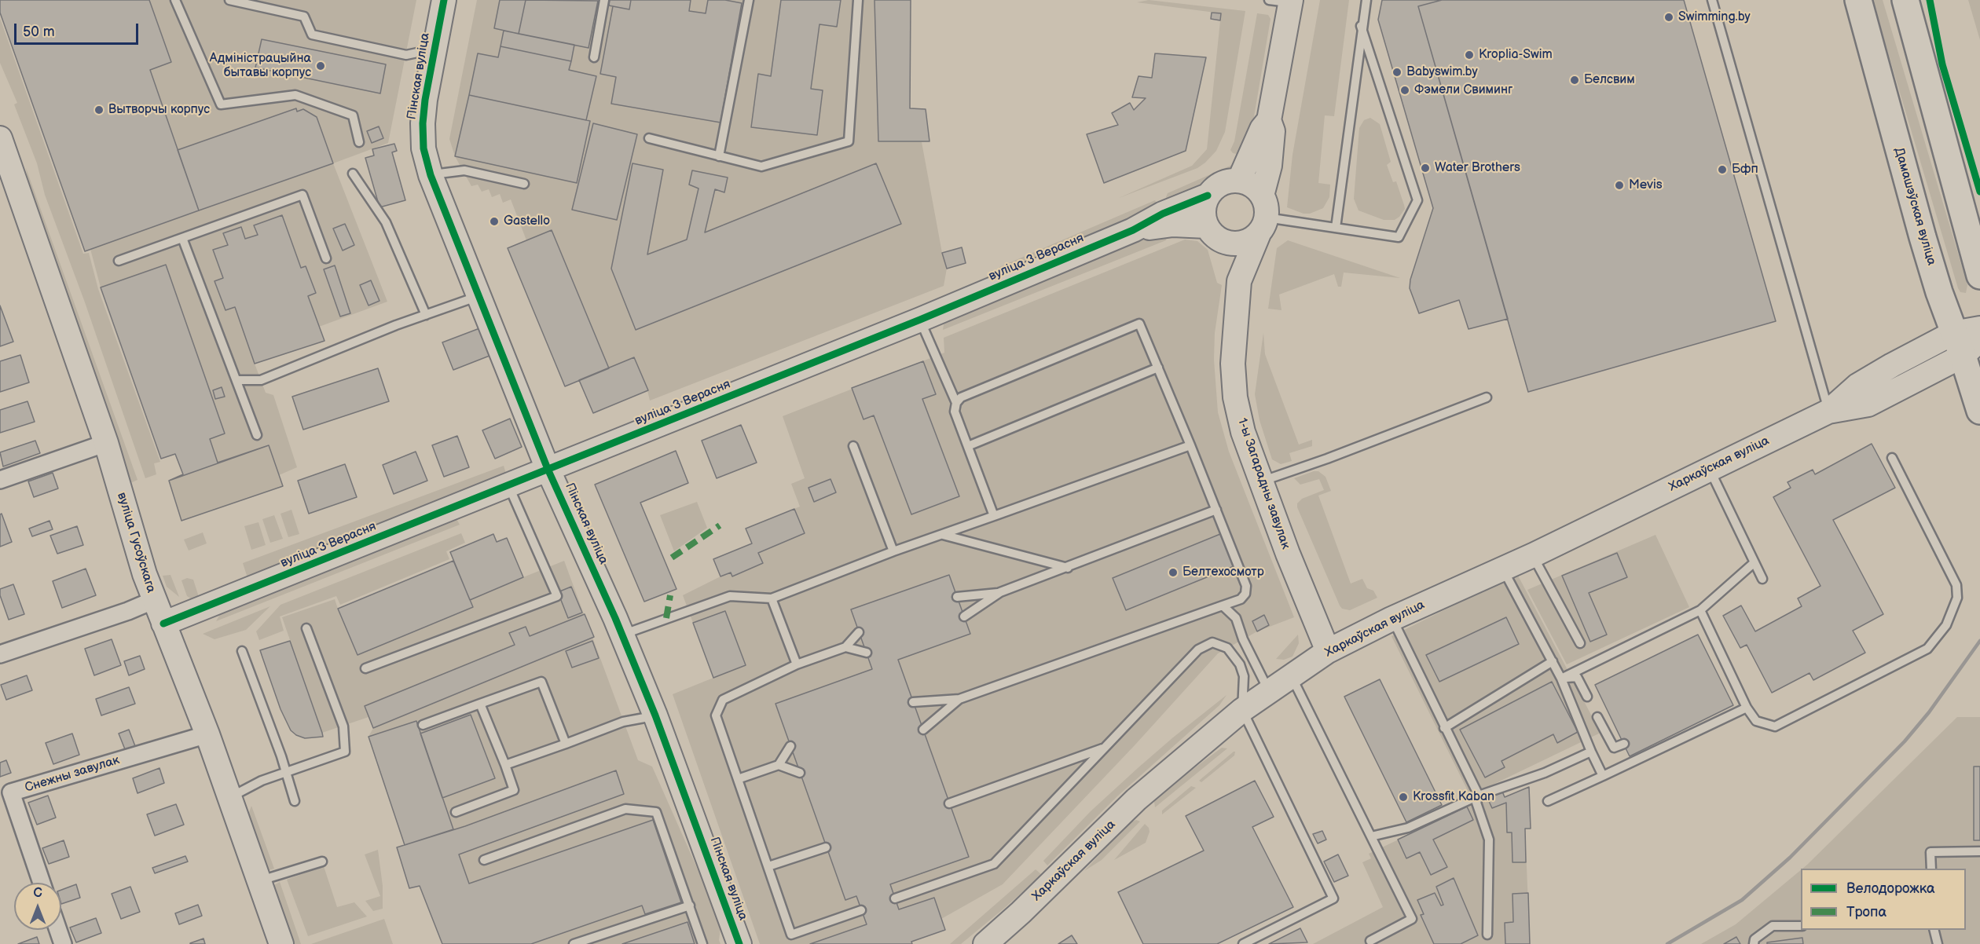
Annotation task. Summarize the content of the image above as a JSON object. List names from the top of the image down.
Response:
{
  "streets": {
    "main road": [
      "Пінская вуліца",
      "Дамашэўская вуліца",
      "вуліца 3 Верасня",
      "Харкаўская вуліца",
      "1-ы Загарадны завулак",
      "вуліца Гусоўскага"
    ],
    "street": ["Снежны завулак"]
  },
  "crossings": [
    ["Пінская вуліца", "вуліца 3 Верасня"],
    ["Дамашэўская вуліца", "Харкаўская вуліца"],
    ["вуліца 3 Верасня", "1-ы Загарадны завулак"],
    ["вуліца 3 Верасня", "вуліца Гусоўскага"],
    ["Харкаўская вуліца", "1-ы Загарадны завулак"],
    ["вуліца Гусоўскага", "Снежны завулак"]
  ],
  "places": [
    "Swimming.by",
    "Kroplia-Swim",
    "Адміністрацыйна бытавы корпус",
    "Babyswim.by",
    "Белсвим",
    "Фэмели Свиминг",
    "Вытворчы корпус",
    "Water Brothers",
    "Бфп",
    "Mevis",
    "Gastello",
    "Белтехосмотр",
    "Krossfit Kaban"
  ],
  "legend": ["Велодорожка", "Тропа"],
  "scale_bar": "50 m",
  "north": "top"
}
